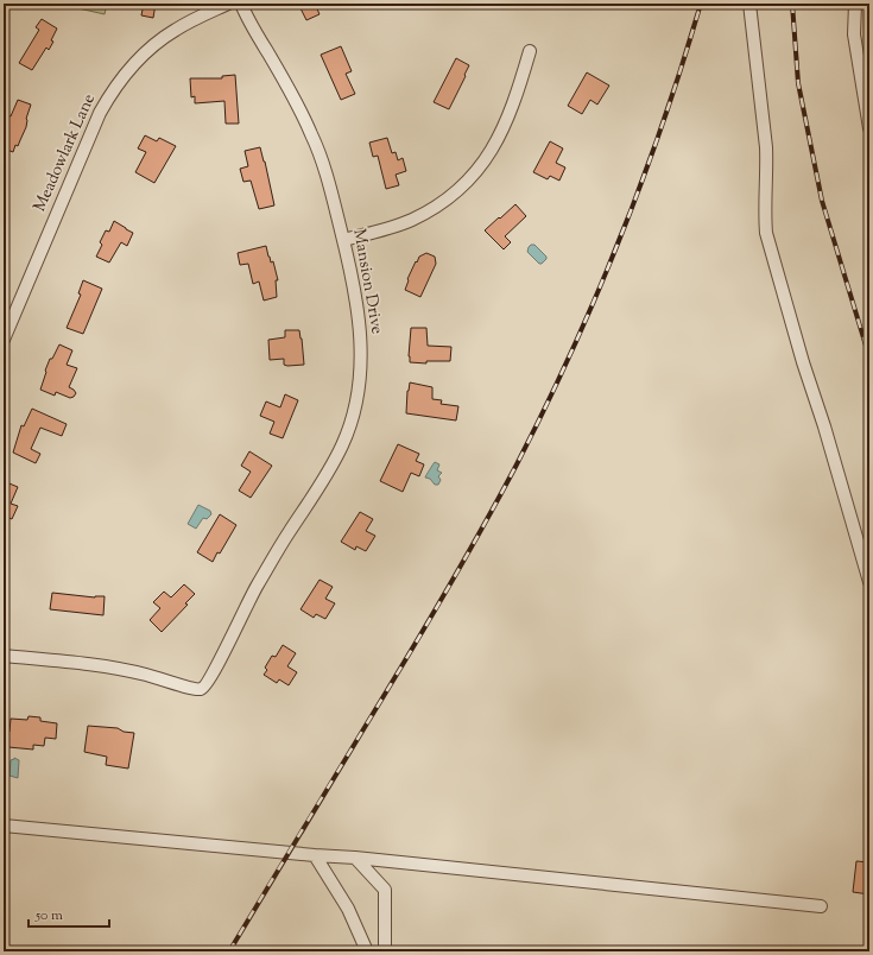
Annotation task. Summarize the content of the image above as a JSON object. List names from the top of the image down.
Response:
{
  "streets": {
    "street": ["Meadowlark Lane", "Mansion Drive"]
  },
  "scale_bar": "50 m"
}
